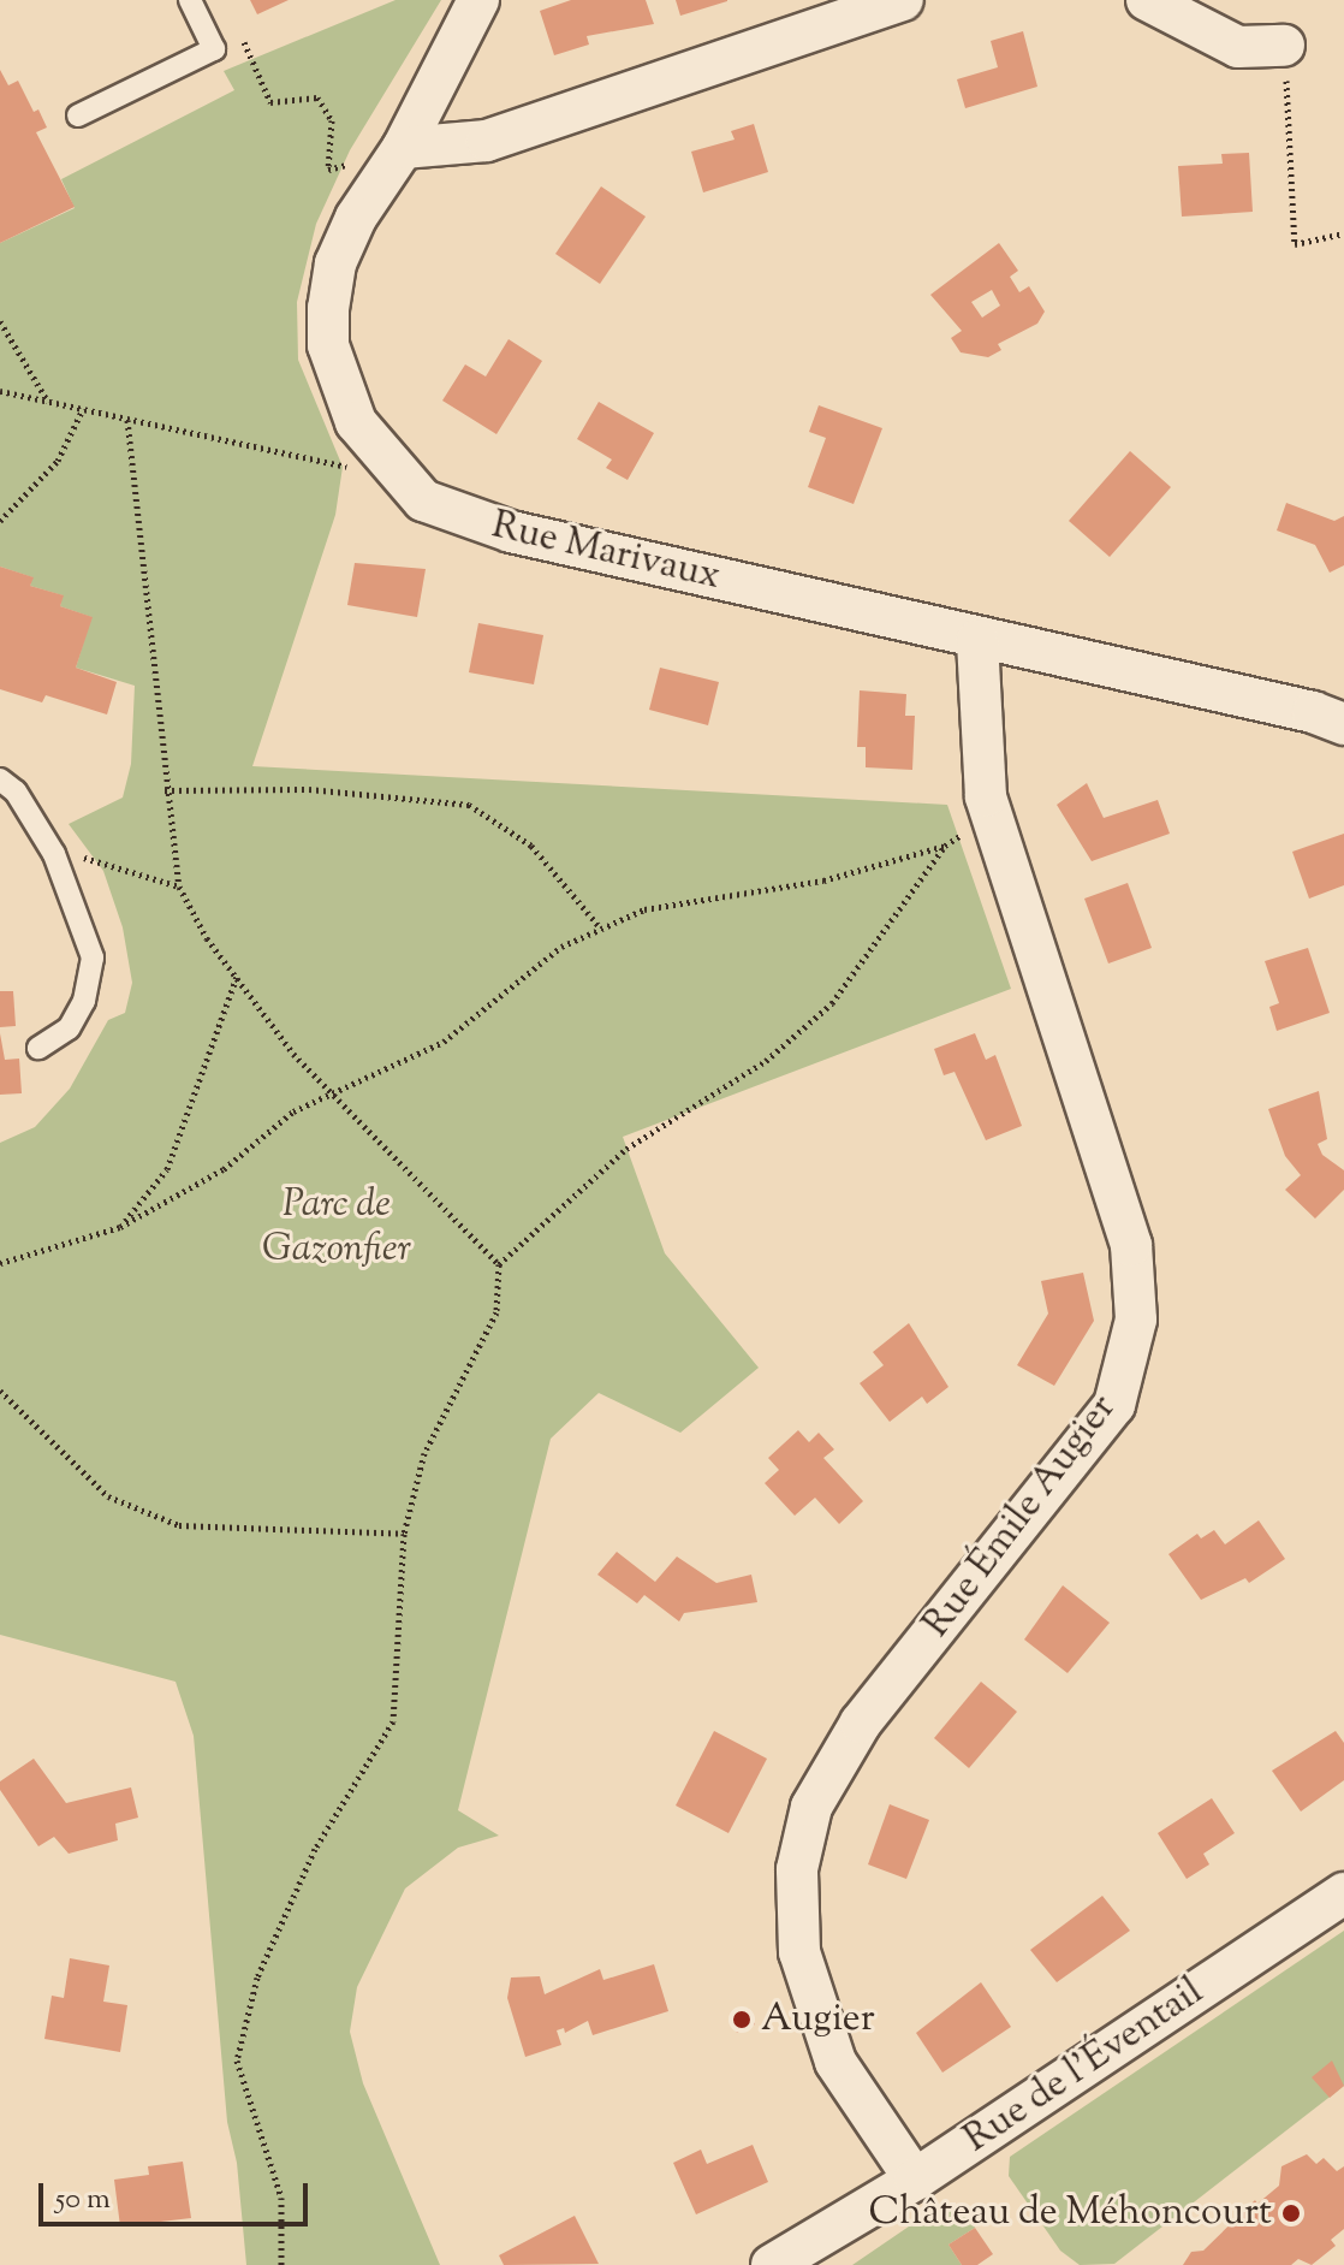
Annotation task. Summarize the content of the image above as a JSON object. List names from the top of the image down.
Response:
{
  "streets": {
    "street": ["Rue Marivaux", "Rue Émile Augier", "Rue de l'Éventail"]
  },
  "crossings": [
    ["Rue Marivaux", "Rue Émile Augier"],
    ["Rue Émile Augier", "Rue de l'Éventail"]
  ],
  "parks": ["Parc de Gazonfier"],
  "places": ["Augier", "Château de Méhoncourt"],
  "scale_bar": "50 m"
}
